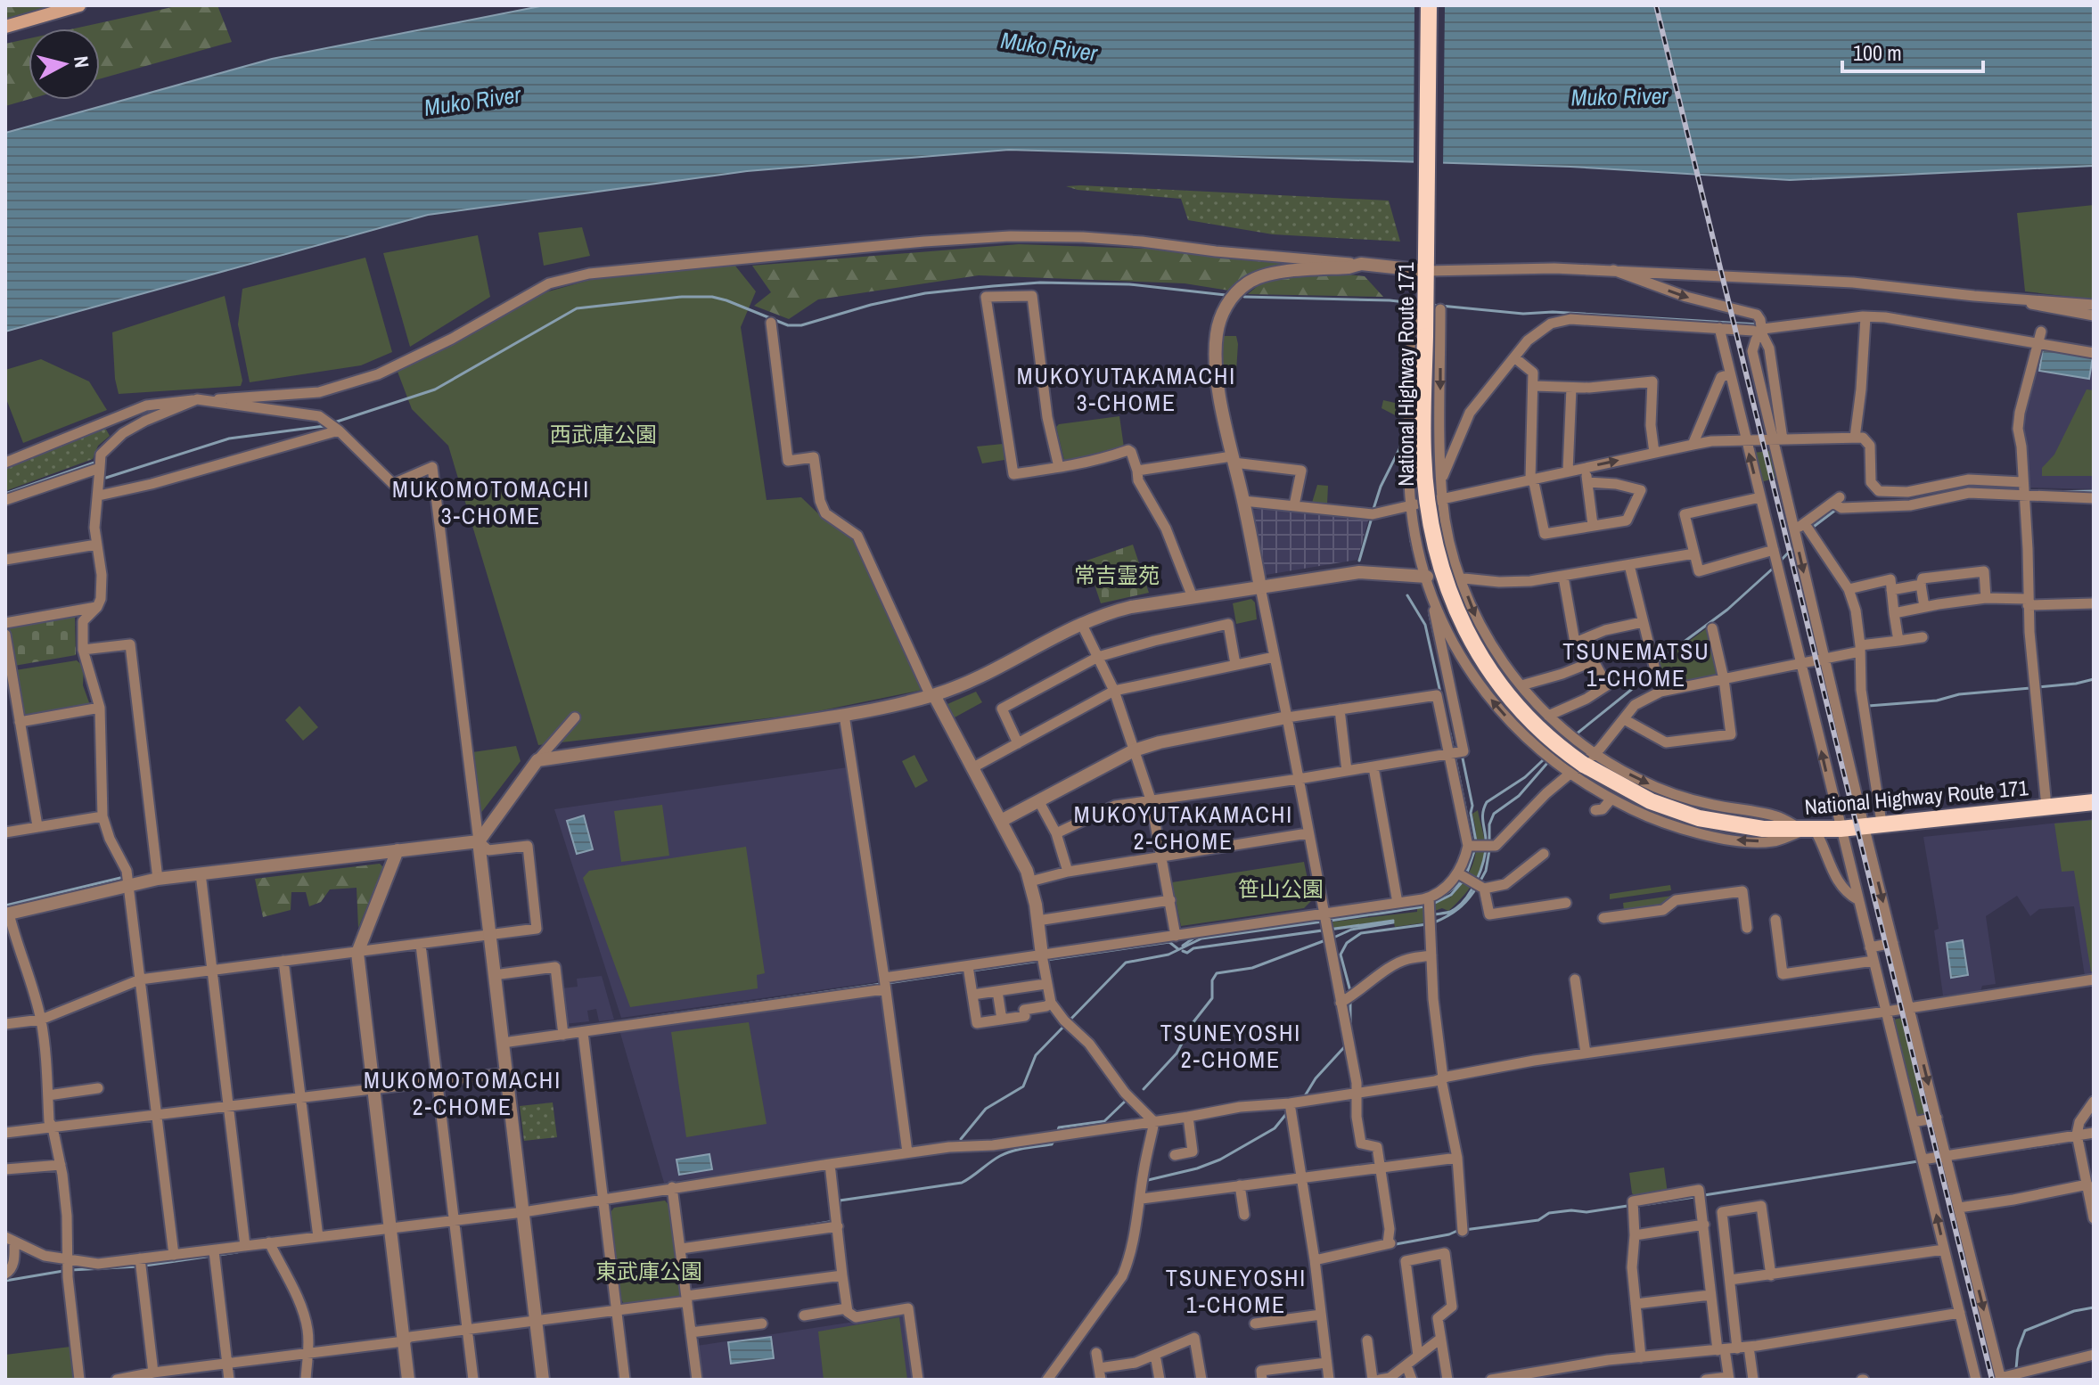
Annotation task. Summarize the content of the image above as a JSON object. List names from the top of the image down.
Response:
{
  "streets": {
    "highway": ["National Highway Route 171"]
  },
  "districts": [
    "MUKOYUTAKAMACHI 3-CHOME",
    "MUKOMOTOMACHI 3-CHOME",
    "TSUNEMATSU 1-CHOME",
    "MUKOYUTAKAMACHI 2-CHOME",
    "TSUNEYOSHI 2-CHOME",
    "MUKOMOTOMACHI 2-CHOME",
    "TSUNEYOSHI 1-CHOME"
  ],
  "water": ["Muko River"],
  "parks": [
    "西武庫公園",
    "常吉霊苑",
    "笹山公園",
    "東武庫公園"
  ],
  "scale_bar": "100 m",
  "north": "right"
}
